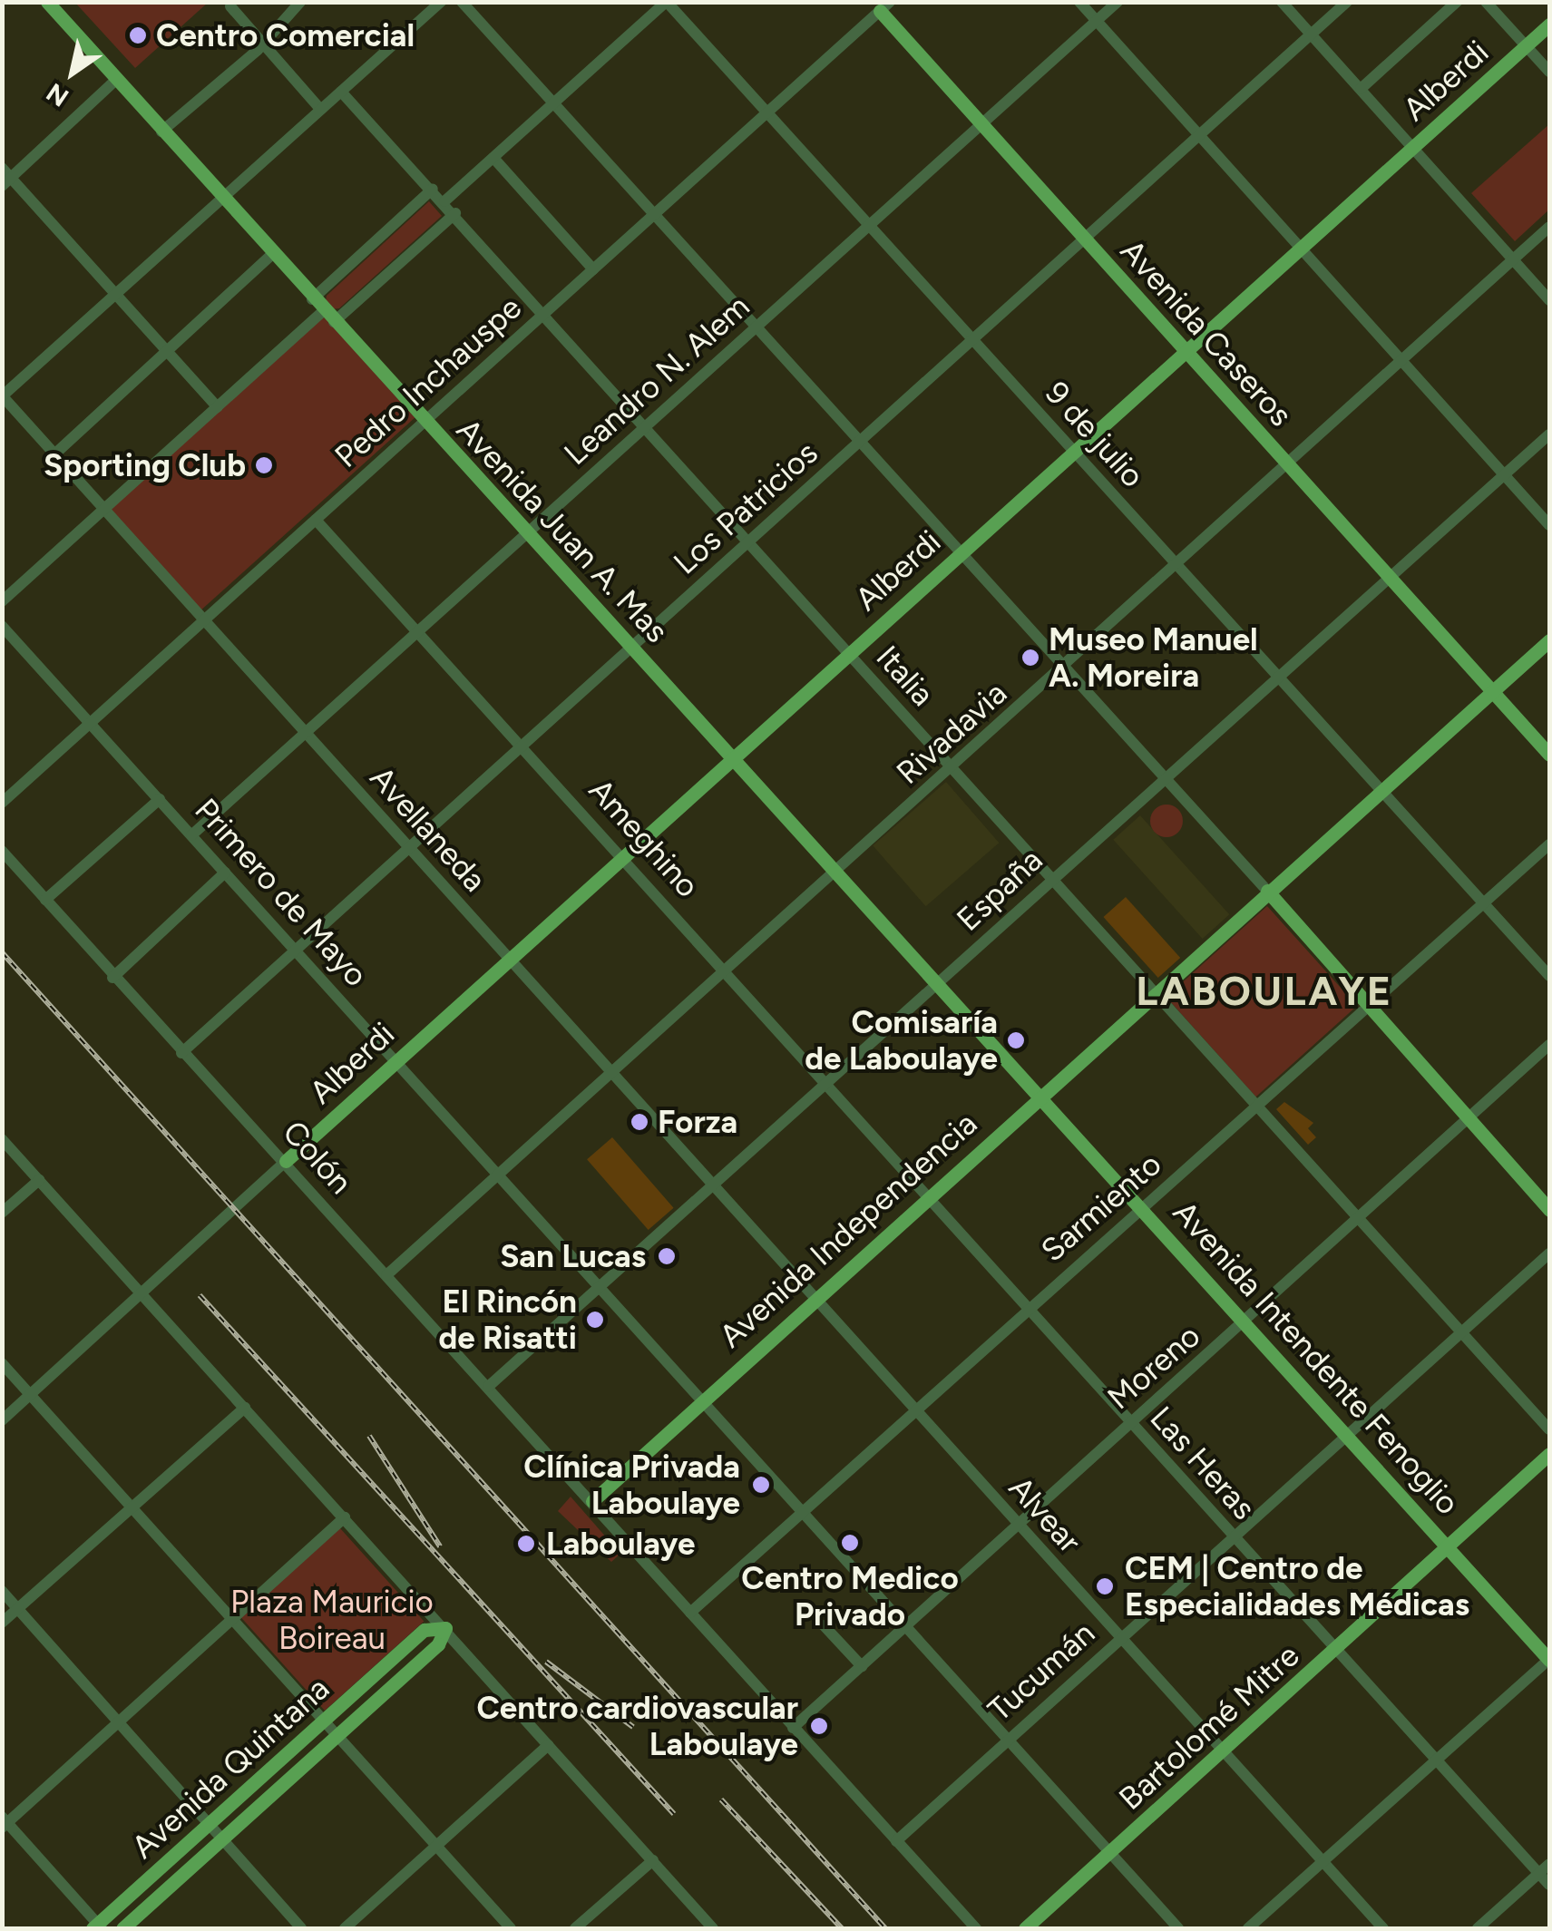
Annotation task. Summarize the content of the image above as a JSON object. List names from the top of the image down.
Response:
{
  "streets": {
    "main road": [
      "Alberdi",
      "Avenida Caseros",
      "Avenida Juan A. Mas",
      "Avenida Independencia",
      "Avenida Intendente Fenoglio",
      "Bartolomé Mitre",
      "Avenida Quintana"
    ],
    "street": [
      "Leandro N. Alem",
      "Pedro Inchauspe",
      "9 de julio",
      "Los Patricios",
      "Italia",
      "Rivadavia",
      "Avellaneda",
      "Ameghino",
      "España",
      "Primero de Mayo",
      "Colón",
      "Sarmiento",
      "Moreno",
      "Las Heras",
      "Alvear",
      "Tucumán"
    ]
  },
  "crossings": [
    ["Alberdi", "Avenida Caseros"],
    ["Alberdi", "9 de julio"],
    ["Alberdi", "Avenida Juan A. Mas"],
    ["Alberdi", "Italia"],
    ["Alberdi", "Avellaneda"],
    ["Alberdi", "Ameghino"],
    ["Alberdi", "Primero de Mayo"],
    ["Alberdi", "Colón"],
    ["Avenida Caseros", "Leandro N. Alem"],
    ["Avenida Caseros", "Pedro Inchauspe"],
    ["Avenida Caseros", "Los Patricios"],
    ["Avenida Caseros", "Rivadavia"],
    ["Avenida Caseros", "España"],
    ["Avenida Caseros", "Avenida Independencia"],
    ["Leandro N. Alem", "9 de julio"],
    ["Leandro N. Alem", "Avenida Juan A. Mas"],
    ["Leandro N. Alem", "Italia"],
    ["Leandro N. Alem", "Avellaneda"],
    ["Leandro N. Alem", "Ameghino"],
    ["Leandro N. Alem", "Primero de Mayo"],
    ["Pedro Inchauspe", "9 de julio"],
    ["Pedro Inchauspe", "Avenida Juan A. Mas"],
    ["Pedro Inchauspe", "Italia"],
    ["Pedro Inchauspe", "Avellaneda"],
    ["Pedro Inchauspe", "Ameghino"],
    ["Pedro Inchauspe", "Primero de Mayo"],
    ["9 de julio", "Los Patricios"],
    ["9 de julio", "Rivadavia"],
    ["9 de julio", "España"],
    ["9 de julio", "Sarmiento"],
    ["9 de julio", "Avenida Independencia"],
    ["Los Patricios", "Avenida Juan A. Mas"],
    ["Los Patricios", "Italia"],
    ["Los Patricios", "Avellaneda"],
    ["Los Patricios", "Ameghino"],
    ["Los Patricios", "Primero de Mayo"],
    ["Los Patricios", "Colón"],
    ["Avenida Juan A. Mas", "Rivadavia"],
    ["Avenida Juan A. Mas", "España"],
    ["Avenida Juan A. Mas", "Avenida Independencia"],
    ["Avenida Juan A. Mas", "Avenida Intendente Fenoglio"],
    ["Italia", "Rivadavia"],
    ["Italia", "España"],
    ["Italia", "Sarmiento"],
    ["Italia", "Avenida Independencia"],
    ["Italia", "Moreno"],
    ["Italia", "Tucumán"],
    ["Rivadavia", "Avellaneda"],
    ["Rivadavia", "Ameghino"],
    ["Rivadavia", "Primero de Mayo"],
    ["Rivadavia", "Colón"],
    ["Avellaneda", "España"],
    ["Avellaneda", "Avenida Independencia"],
    ["Avellaneda", "Alvear"],
    ["Ameghino", "España"],
    ["Ameghino", "Avenida Independencia"],
    ["Ameghino", "Las Heras"],
    ["España", "Primero de Mayo"],
    ["España", "Colón"],
    ["Primero de Mayo", "Sarmiento"],
    ["Primero de Mayo", "Avenida Independencia"],
    ["Primero de Mayo", "Moreno"],
    ["Primero de Mayo", "Tucumán"],
    ["Primero de Mayo", "Bartolomé Mitre"],
    ["Colón", "Sarmiento"],
    ["Colón", "Avenida Independencia"],
    ["Colón", "Moreno"],
    ["Colón", "Tucumán"],
    ["Sarmiento", "Avenida Intendente Fenoglio"],
    ["Sarmiento", "Las Heras"],
    ["Sarmiento", "Alvear"],
    ["Avenida Independencia", "Avenida Intendente Fenoglio"],
    ["Avenida Independencia", "Las Heras"],
    ["Avenida Independencia", "Alvear"],
    ["Avenida Intendente Fenoglio", "Moreno"],
    ["Avenida Intendente Fenoglio", "Tucumán"],
    ["Avenida Intendente Fenoglio", "Bartolomé Mitre"],
    ["Moreno", "Las Heras"],
    ["Moreno", "Alvear"],
    ["Las Heras", "Tucumán"],
    ["Las Heras", "Bartolomé Mitre"],
    ["Alvear", "Tucumán"],
    ["Alvear", "Bartolomé Mitre"]
  ],
  "districts": ["LABOULAYE"],
  "parks": ["Plaza Mauricio Boireau"],
  "places": [
    "Centro Comercial",
    "Sporting Club",
    "Museo Manuel A. Moreira",
    "Comisaría de Laboulaye",
    "Forza",
    "San Lucas",
    "El Rincón de Risatti",
    "Clínica Privada Laboulaye",
    "Centro Medico Privado",
    "Laboulaye",
    "CEM | Centro de Especialidades Médicas",
    "Centro cardiovascular Laboulaye"
  ],
  "north": "bottom left"
}
